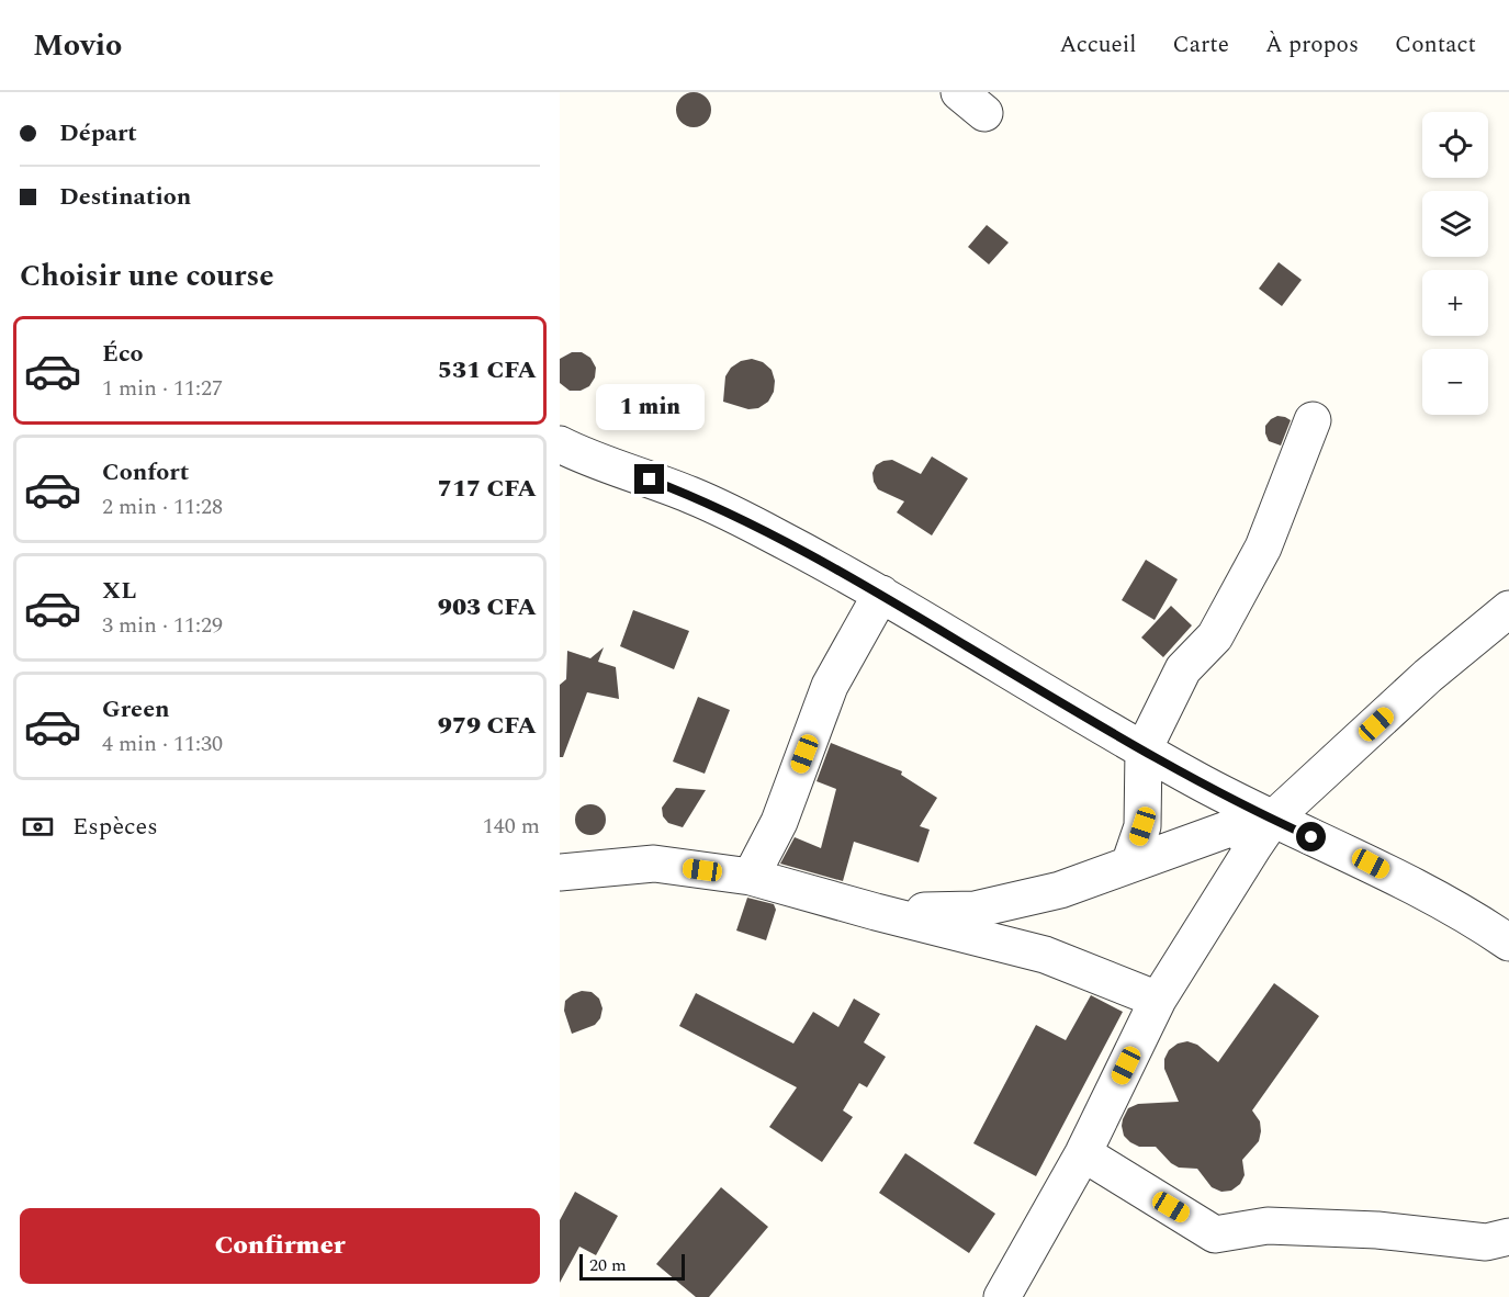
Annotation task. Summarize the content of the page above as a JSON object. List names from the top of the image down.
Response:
{
  "scale_bar": "20 m",
  "page": {
    "header": "Movio",
    "nav": [
      "Accueil",
      "Carte",
      "À propos",
      "Contact"
    ],
    "banner": ["Départ", "Destination"],
    "map_buttons": ["+", "−"],
    "heading": "Choisir une course",
    "list": [
      {
        "name": "Éco",
        "note": "1 min · 11:27",
        "value": "531 CFA"
      },
      {
        "name": "Confort",
        "note": "2 min · 11:28",
        "value": "717 CFA"
      },
      {
        "name": "XL",
        "note": "3 min · 11:29",
        "value": "903 CFA"
      },
      {
        "name": "Green",
        "note": "4 min · 11:30",
        "value": "979 CFA"
      }
    ],
    "bubble": "1 min",
    "pay": ["Espèces", "140 m"],
    "buttons": "Confirmer",
    "scale": "20 m"
  }
}
